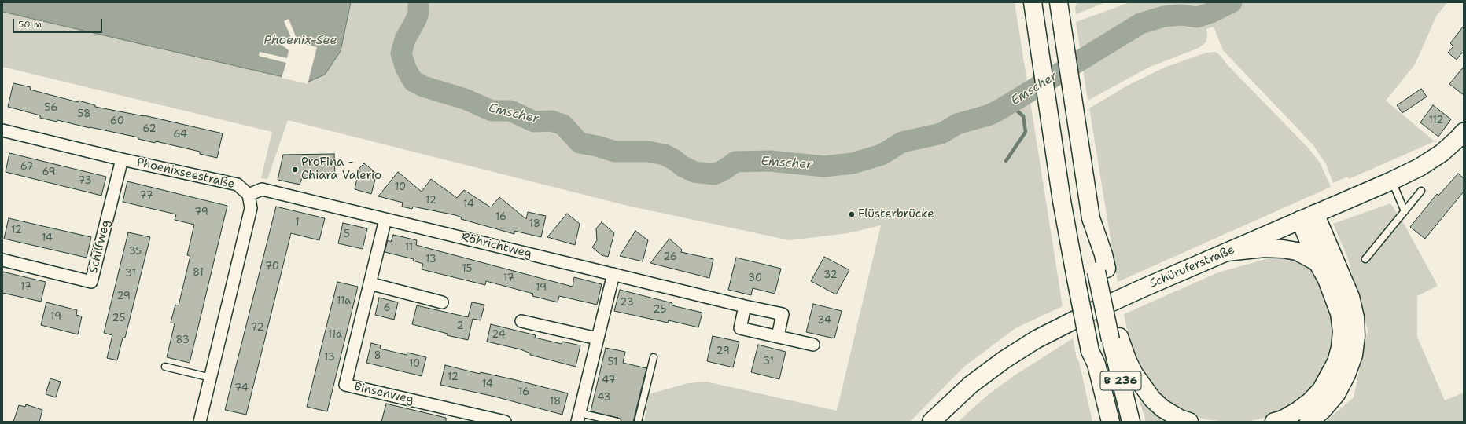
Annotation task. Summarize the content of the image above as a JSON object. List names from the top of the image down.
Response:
{
  "streets": {
    "main road": ["Schüruferstraße", "B 236"],
    "street": [
      "Phoenixseestraße",
      "Röhrichtweg",
      "Schilfweg",
      "Binsenweg"
    ]
  },
  "crossings": [
    ["Phoenixseestraße", "Röhrichtweg"],
    ["Phoenixseestraße", "Schilfweg"],
    ["Röhrichtweg", "Binsenweg"]
  ],
  "water": ["Phoenix-See", "Emscher"],
  "places": ["ProFina - Chiara Valerio", "Flüsterbrücke"],
  "house_numbers": [
    "56",
    "58",
    "112",
    "60",
    "62",
    "64",
    "67",
    "69",
    "73",
    "10",
    "77",
    "12",
    "14",
    "79",
    "16",
    "1",
    "18",
    "12",
    "5",
    "14",
    "11",
    "35",
    "26",
    "13",
    "70",
    "15",
    "81",
    "31",
    "32",
    "17",
    "30",
    "17",
    "19",
    "29",
    "11a",
    "23",
    "6",
    "25",
    "19",
    "25",
    "34",
    "2",
    "72",
    "11d",
    "24",
    "83",
    "29",
    "8",
    "13",
    "31",
    "51",
    "10",
    "12",
    "47",
    "14",
    "74",
    "16",
    "43",
    "18"
  ],
  "scale_bar": "50 m"
}
